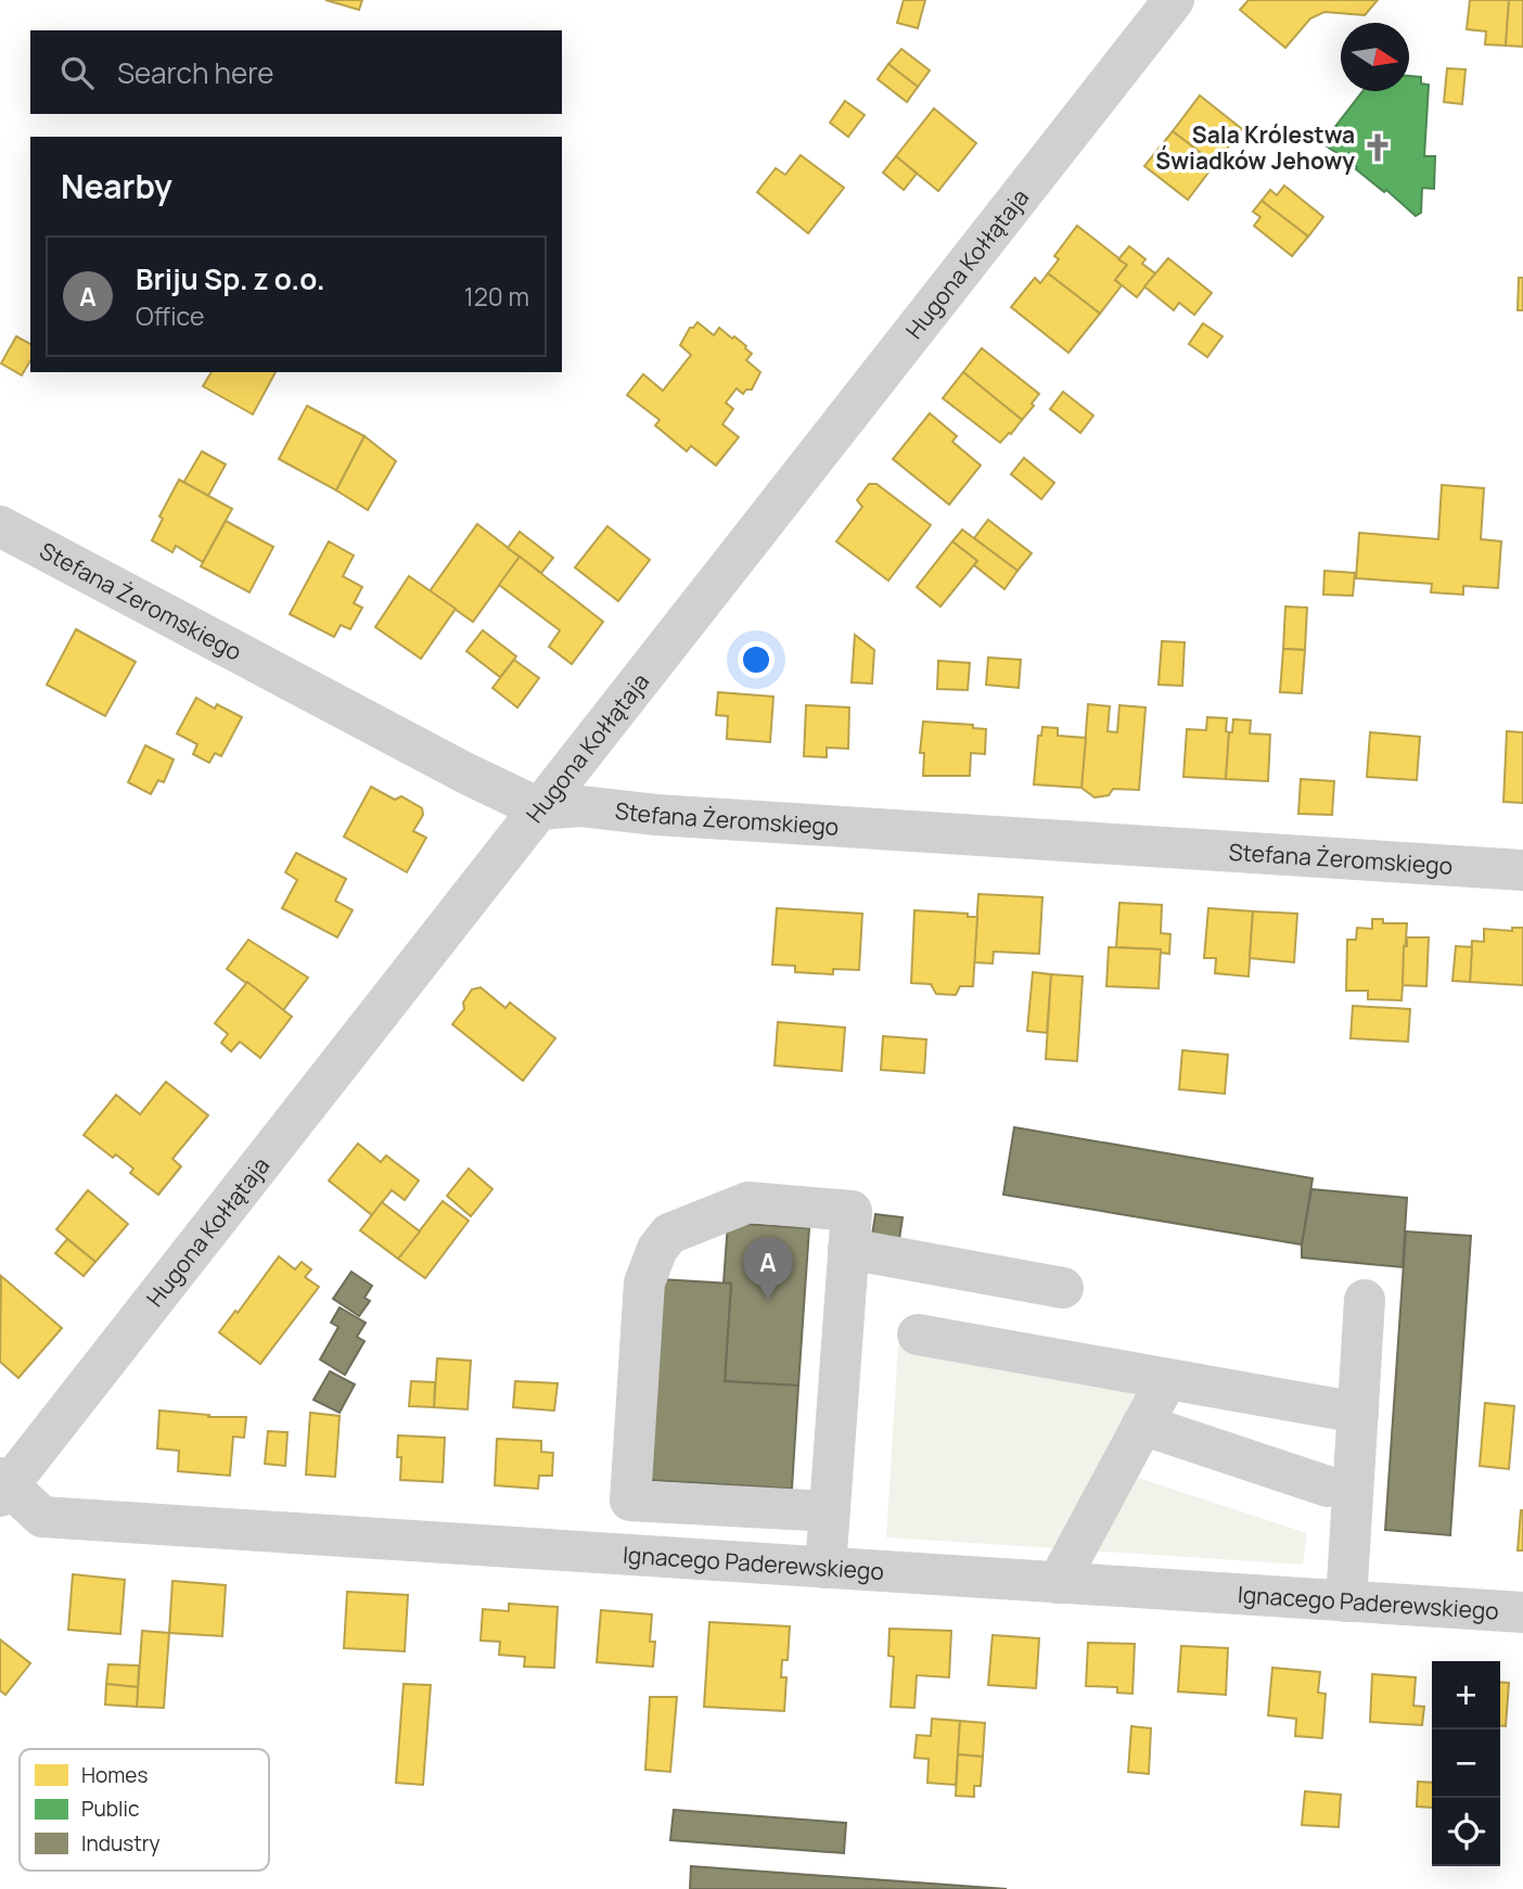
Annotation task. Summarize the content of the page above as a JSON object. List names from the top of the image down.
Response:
{
  "streets": {
    "street": ["Hugona Kołłątaja", "Stefana Żeromskiego", "Ignacego Paderewskiego"]
  },
  "crossings": [
    ["Hugona Kołłątaja", "Stefana Żeromskiego"],
    ["Hugona Kołłątaja", "Ignacego Paderewskiego"]
  ],
  "places": {
    "church": ["Sala Królestwa Świadków Jehowy"]
  },
  "legend": ["Homes", "Public", "Industry"],
  "north": "right",
  "page": {
    "search": "Search here",
    "heading": "Nearby",
    "list": [
      {
        "mark": "A",
        "name": "Briju Sp. z o.o.",
        "note": "Office",
        "value": "120 m"
      }
    ],
    "pins": "A",
    "map_buttons": ["+", "−"]
  }
}
